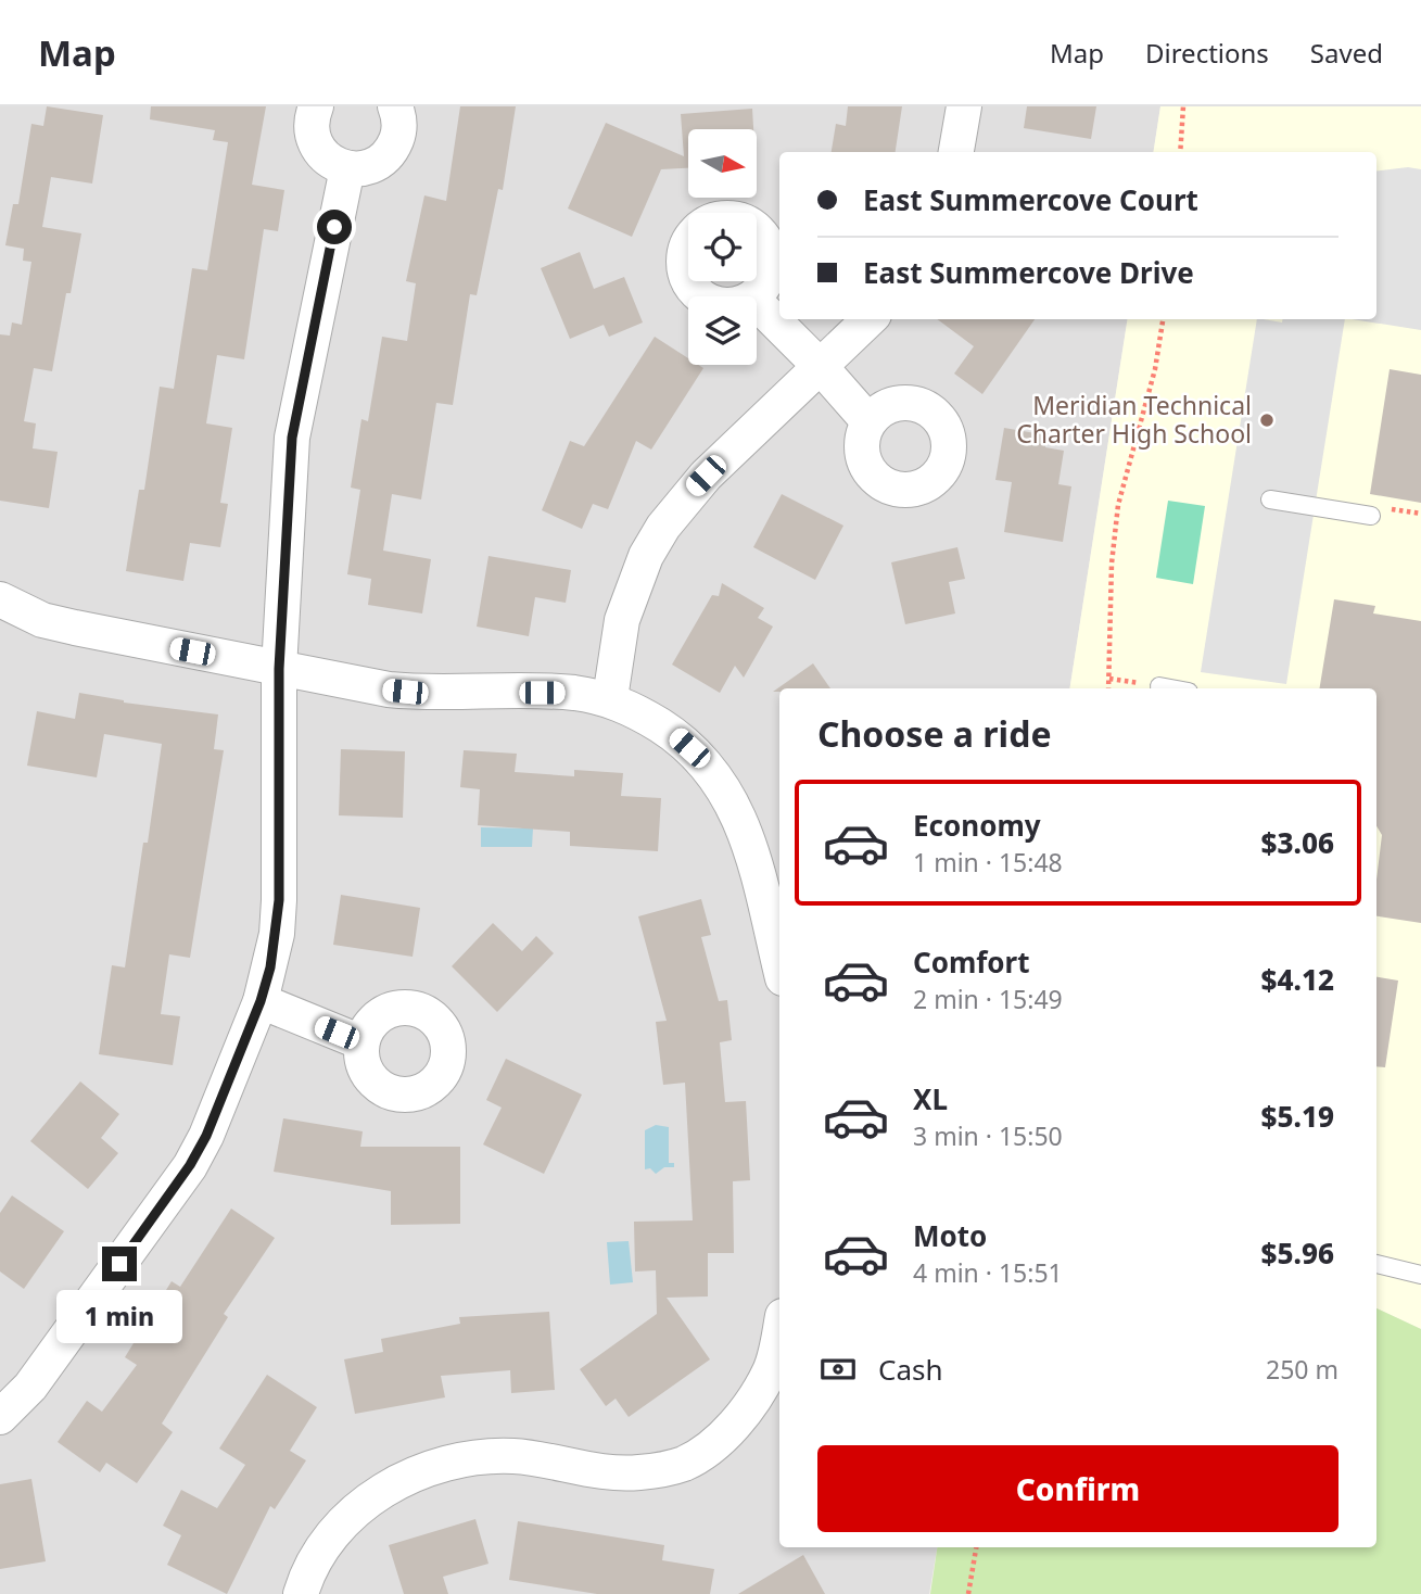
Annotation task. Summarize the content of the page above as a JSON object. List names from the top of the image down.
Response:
{
  "places": ["Meridian Technical Charter High School"],
  "north": "right",
  "page": {
    "header": "Map",
    "nav": ["Map", "Directions", "Saved"],
    "banner": ["East Summercove Court", "East Summercove Drive"],
    "heading": "Choose a ride",
    "list": [
      {
        "name": "Economy",
        "note": "1 min · 15:48",
        "value": "$3.06"
      },
      {
        "name": "Comfort",
        "note": "2 min · 15:49",
        "value": "$4.12"
      },
      {
        "name": "XL",
        "note": "3 min · 15:50",
        "value": "$5.19"
      },
      {
        "name": "Moto",
        "note": "4 min · 15:51",
        "value": "$5.96"
      }
    ],
    "bubble": "1 min",
    "pay": ["Cash", "250 m"],
    "buttons": "Confirm"
  }
}
